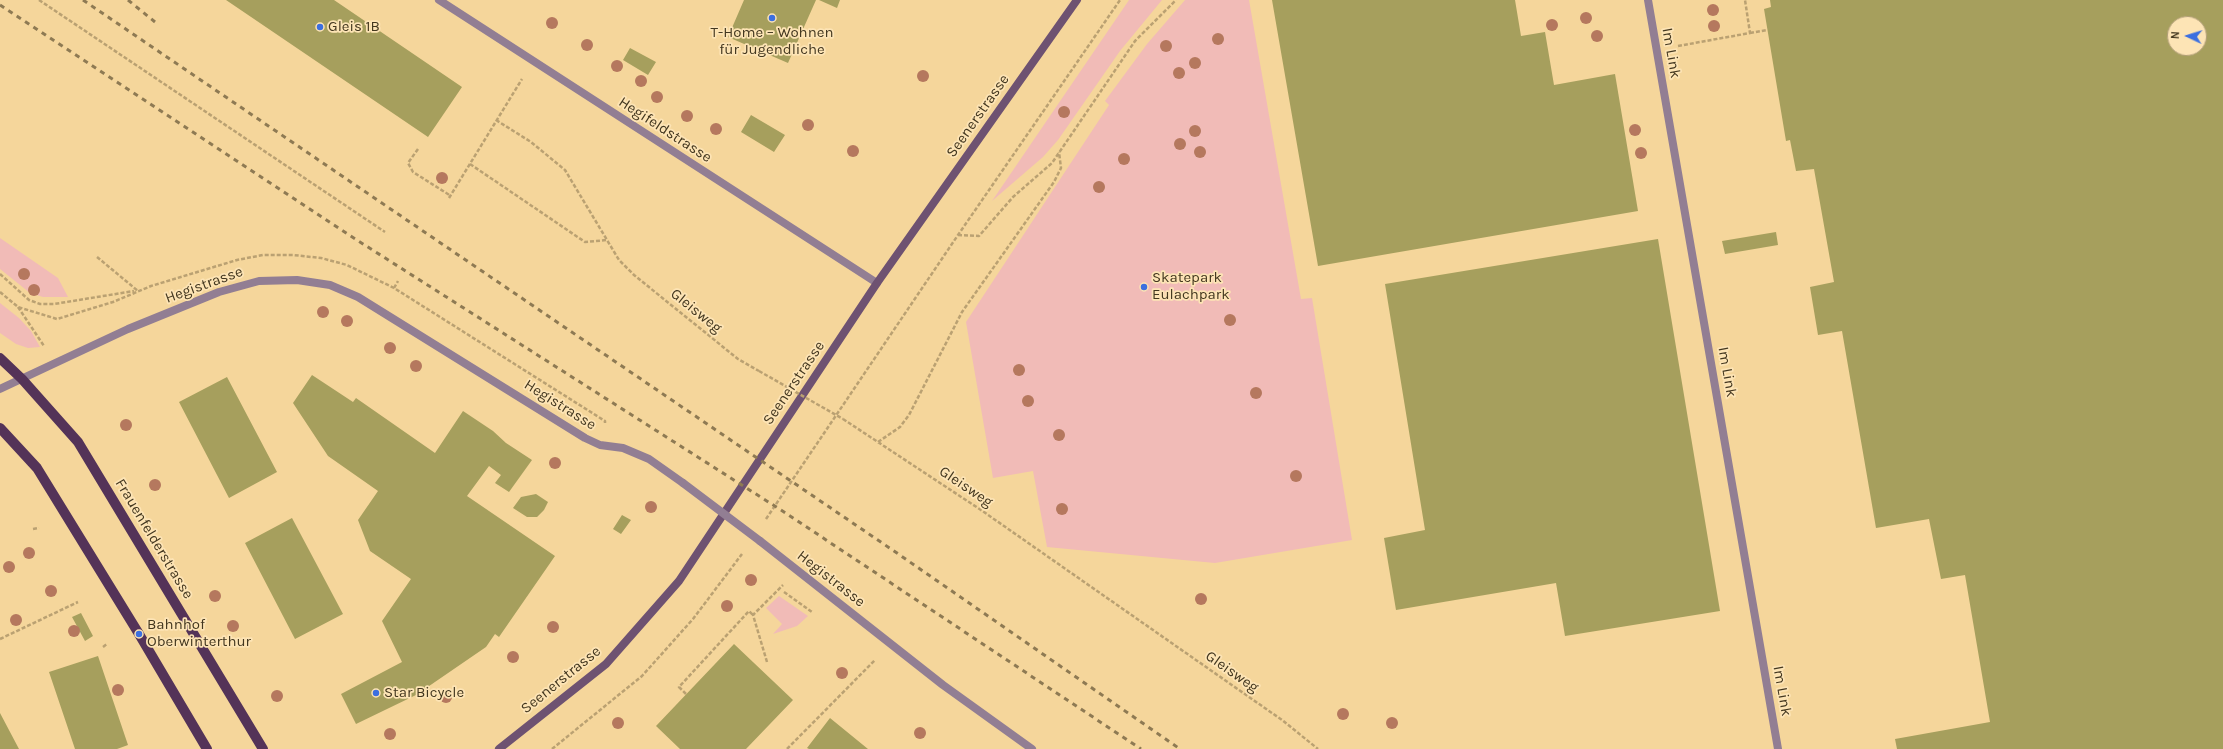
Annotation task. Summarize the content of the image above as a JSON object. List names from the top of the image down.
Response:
{
  "streets": {
    "main road": ["Seenerstrasse", "Frauenfelderstrasse"],
    "street": ["Im Link", "Hegifeldstrasse", "Hegistrasse"],
    "path": ["Gleisweg"]
  },
  "crossings": [
    ["Seenerstrasse", "Hegifeldstrasse"],
    ["Hegistrasse", "Frauenfelderstrasse"]
  ],
  "places": [
    "T-Home – Wohnen für Jugendliche",
    "Gleis 1B",
    "Skatepark Eulachpark",
    "Bahnhof Oberwinterthur",
    "Star Bicycle"
  ],
  "north": "left"
}
